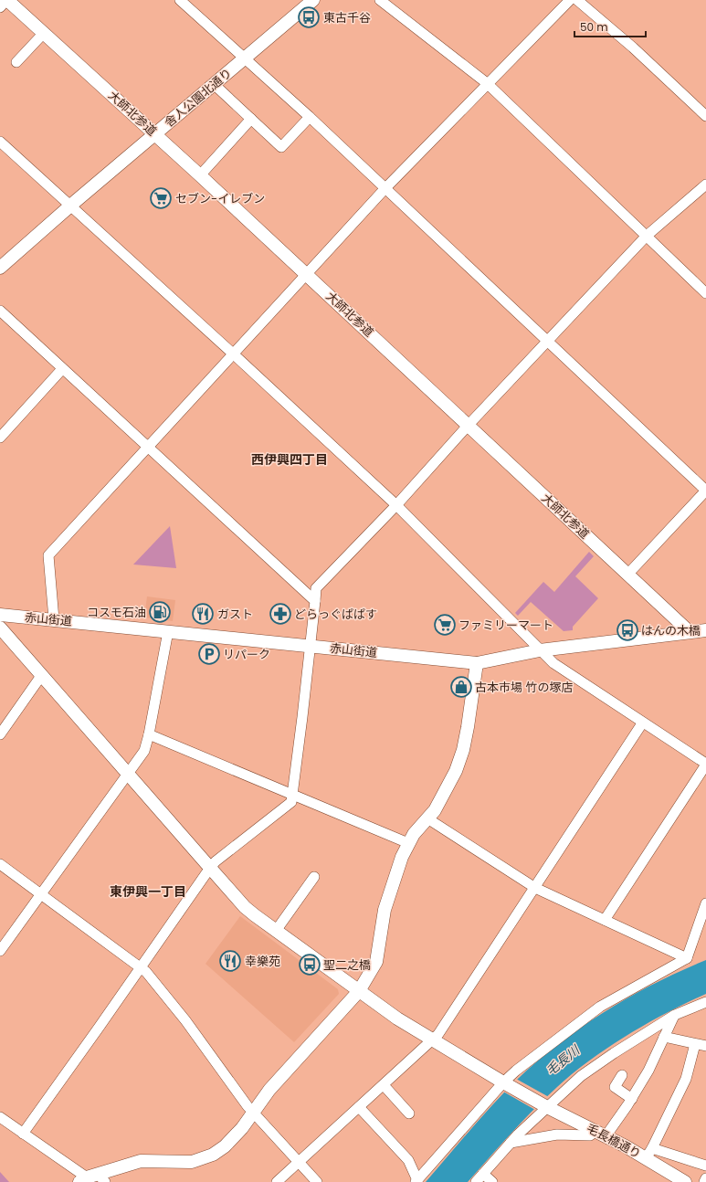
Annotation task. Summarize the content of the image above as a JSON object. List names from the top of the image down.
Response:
{
  "streets": {
    "street": [
      "舎人公園北通り",
      "大師北参道",
      "赤山街道",
      "毛長橋通り"
    ]
  },
  "crossings": [
    ["舎人公園北通り", "大師北参道"],
    ["大師北参道", "赤山街道"]
  ],
  "districts": ["西伊興四丁目", "東伊興一丁目"],
  "water": ["毛長川"],
  "places": {
    "bus stop": ["東古千谷", "はんの木橋", "聖二之橋"],
    "supermarket": ["セブン-イレブン", "ファミリーマート"],
    "fuel station": ["コスモ石油"],
    "restaurant": ["ガスト", "幸樂苑"],
    "pharmacy": ["どらっぐぱぱす"],
    "parking": ["リパーク"],
    "shop": ["古本市場 竹の塚店"]
  },
  "scale_bar": "50 m"
}
